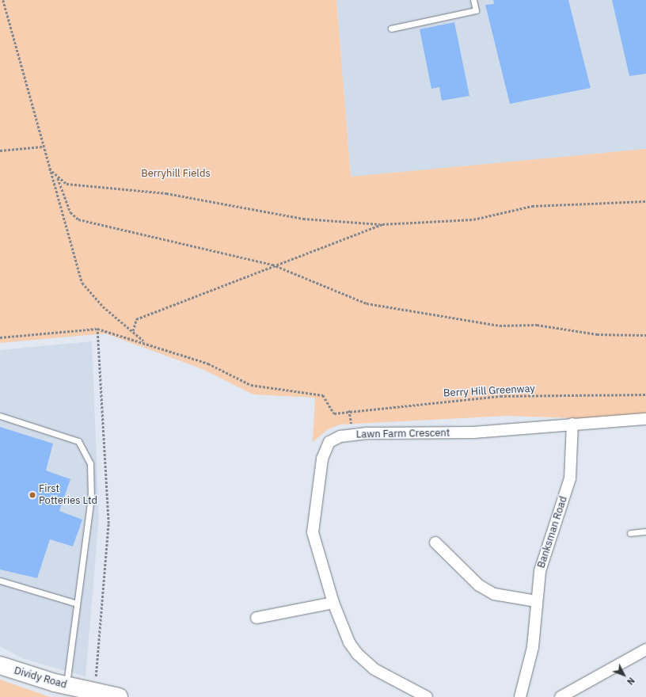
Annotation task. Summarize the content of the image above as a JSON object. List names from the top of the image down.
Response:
{
  "streets": {
    "main road": ["Dividy Road"],
    "street": ["Lawn Farm Crescent", "Banksman Road"],
    "path": ["Berry Hill Greenway"]
  },
  "crossings": [
    ["Lawn Farm Crescent", "Banksman Road"]
  ],
  "parks": ["Berryhill Fields"],
  "places": ["First Potteries Ltd"],
  "north": "bottom right"
}
